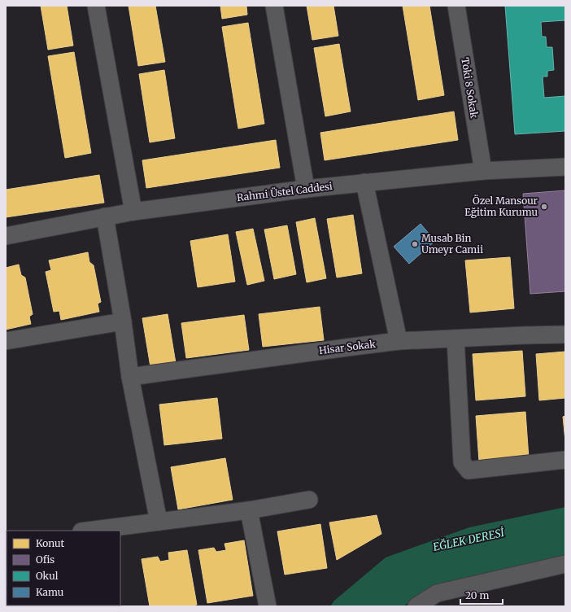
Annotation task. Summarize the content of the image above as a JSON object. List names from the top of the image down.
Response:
{
  "streets": {
    "street": ["Toki 8 Sokak", "Rahmi Üstel Caddesi", "Hisar Sokak"]
  },
  "crossings": [
    ["Toki 8 Sokak", "Rahmi Üstel Caddesi"]
  ],
  "water": ["EĞLEK DERESİ"],
  "places": ["Özel Mansour Eğitim Kurumu", "Musab Bin Umeyr Camii"],
  "legend": [
    "Konut",
    "Ofis",
    "Okul",
    "Kamu"
  ],
  "scale_bar": "20 m"
}
